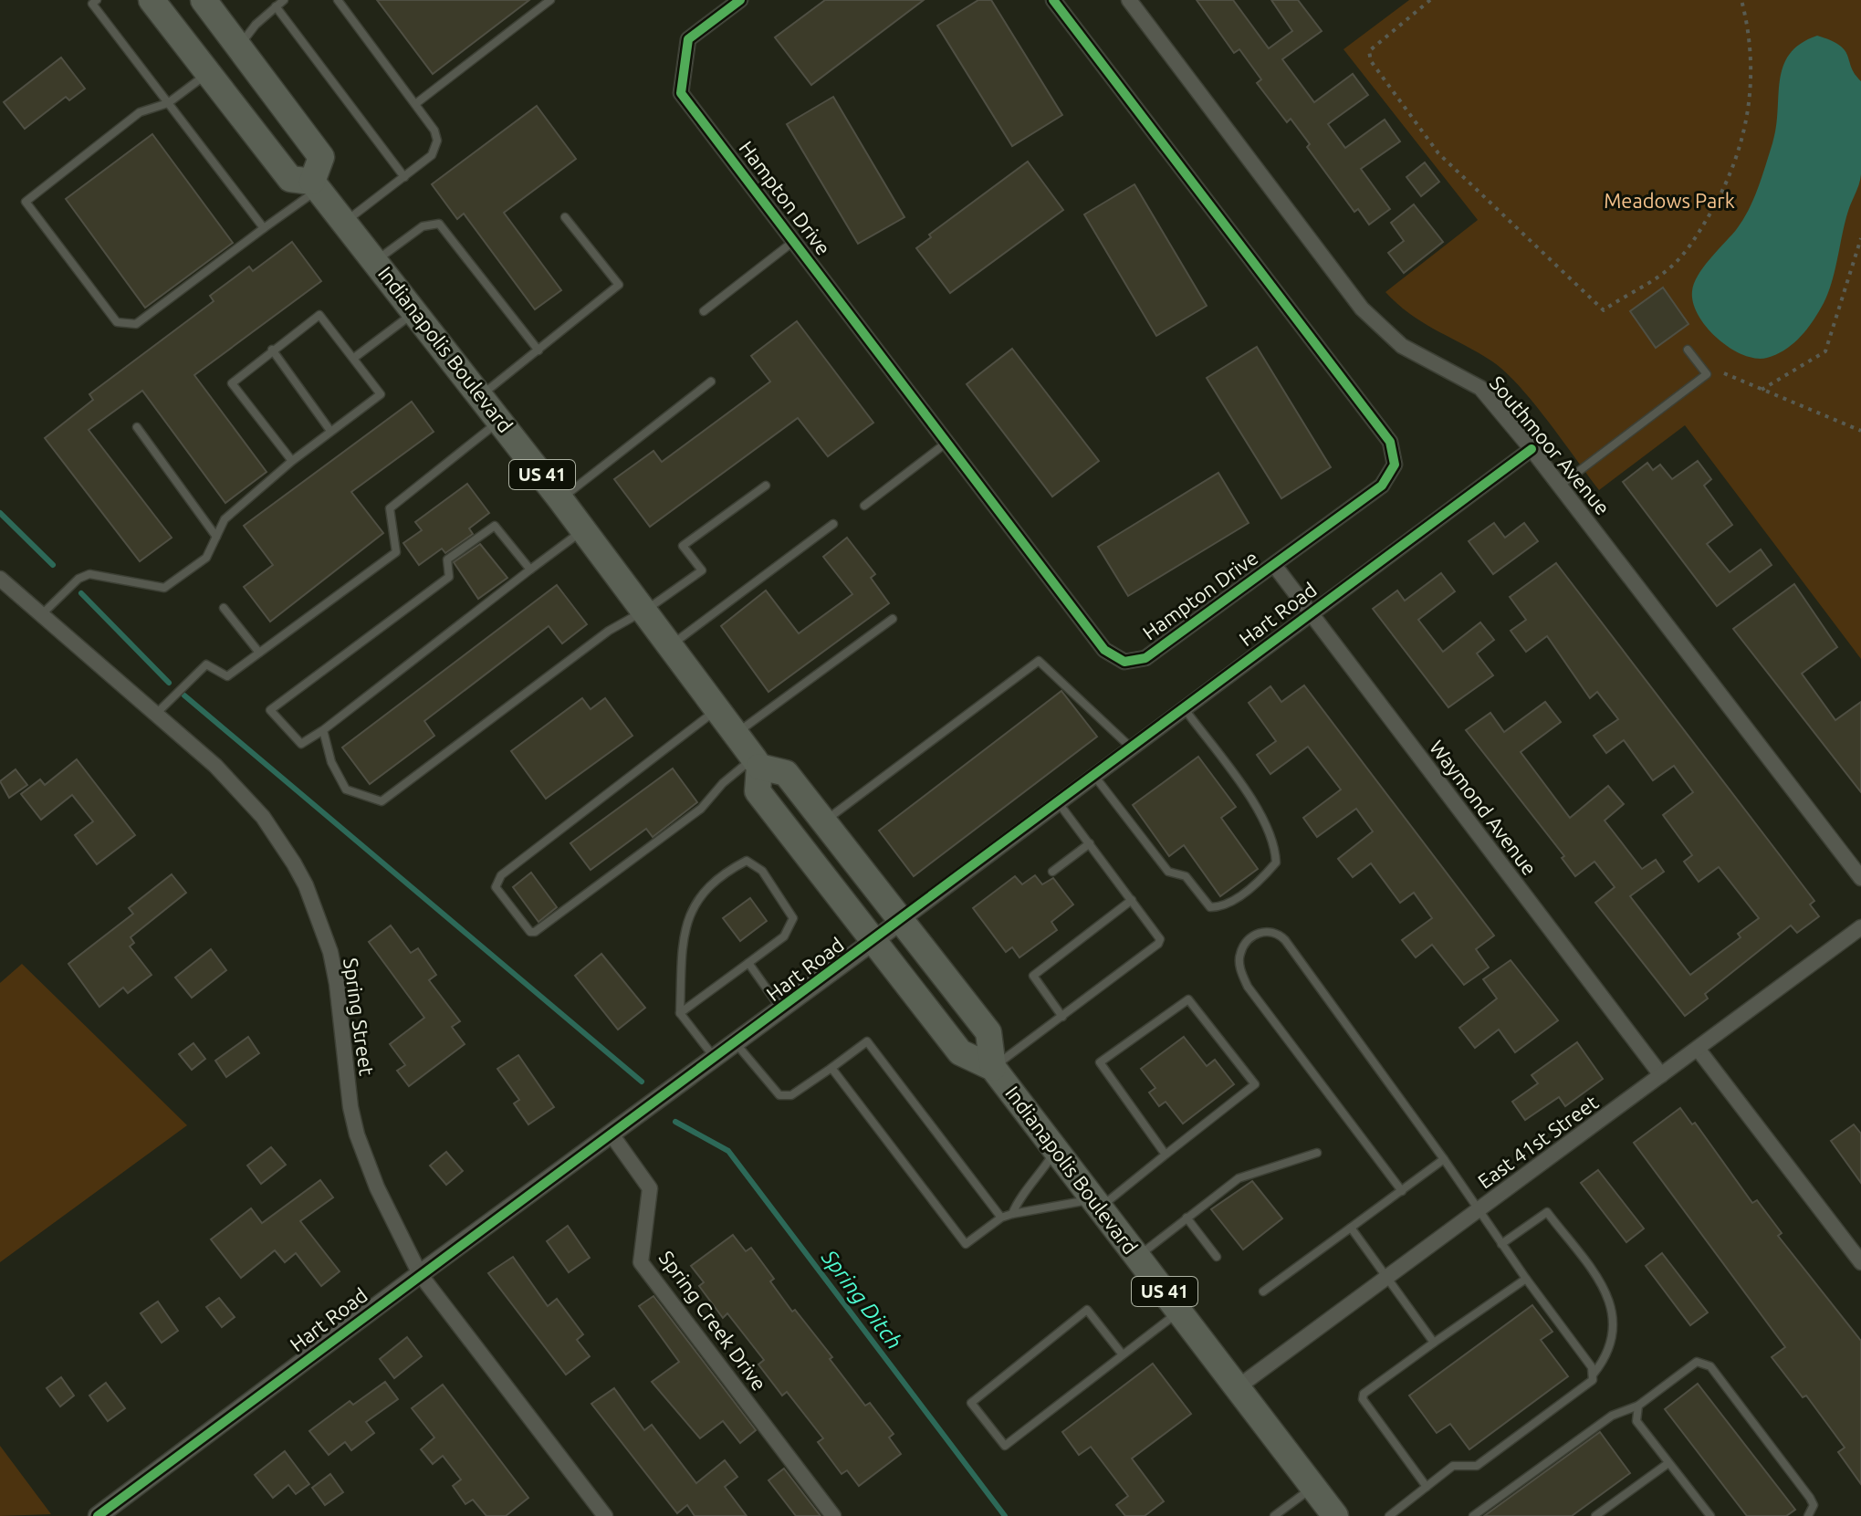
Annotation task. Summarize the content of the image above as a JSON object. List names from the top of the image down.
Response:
{
  "streets": {
    "highway": ["Indianapolis Boulevard", "US 41"],
    "street": [
      "Hampton Drive",
      "Southmoor Avenue",
      "Hart Road",
      "Waymond Avenue",
      "Spring Street",
      "East 41st Street",
      "Spring Creek Drive"
    ]
  },
  "crossings": [
    ["Hampton Drive", "Waymond Avenue"],
    ["Indianapolis Boulevard", "Hart Road"],
    ["Indianapolis Boulevard", "East 41st Street"],
    ["Southmoor Avenue", "Hart Road"],
    ["Hart Road", "Waymond Avenue"],
    ["Hart Road", "Spring Street"],
    ["Hart Road", "Spring Creek Drive"],
    ["Waymond Avenue", "East 41st Street"]
  ],
  "water": ["Spring Ditch"],
  "parks": ["Meadows Park"]
}
